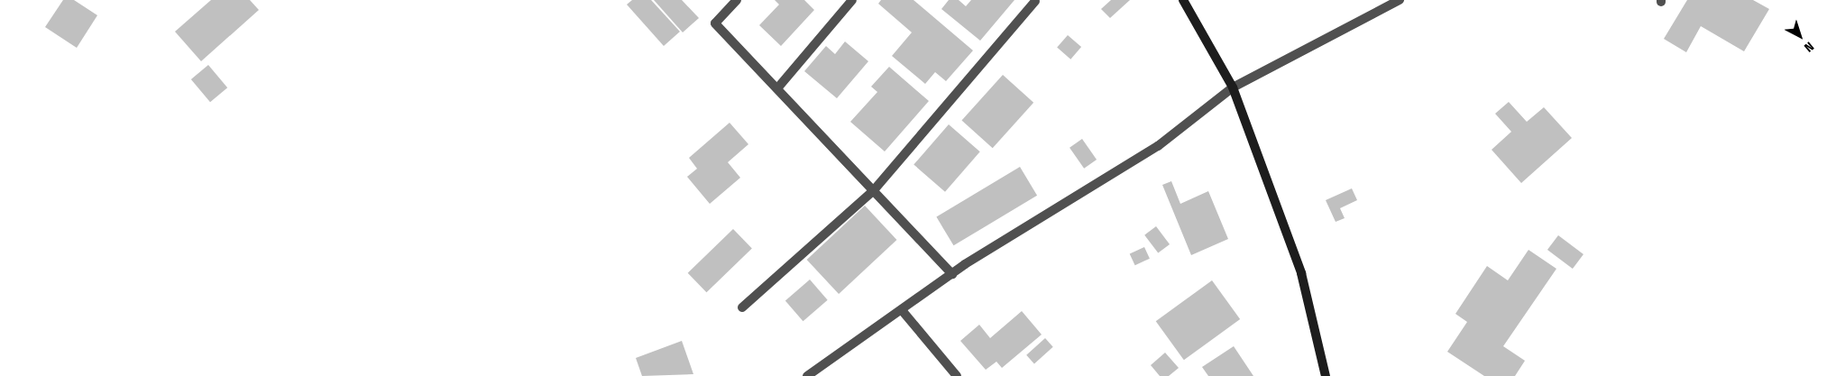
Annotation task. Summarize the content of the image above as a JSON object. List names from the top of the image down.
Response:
{
  "north": "bottom right"
}
